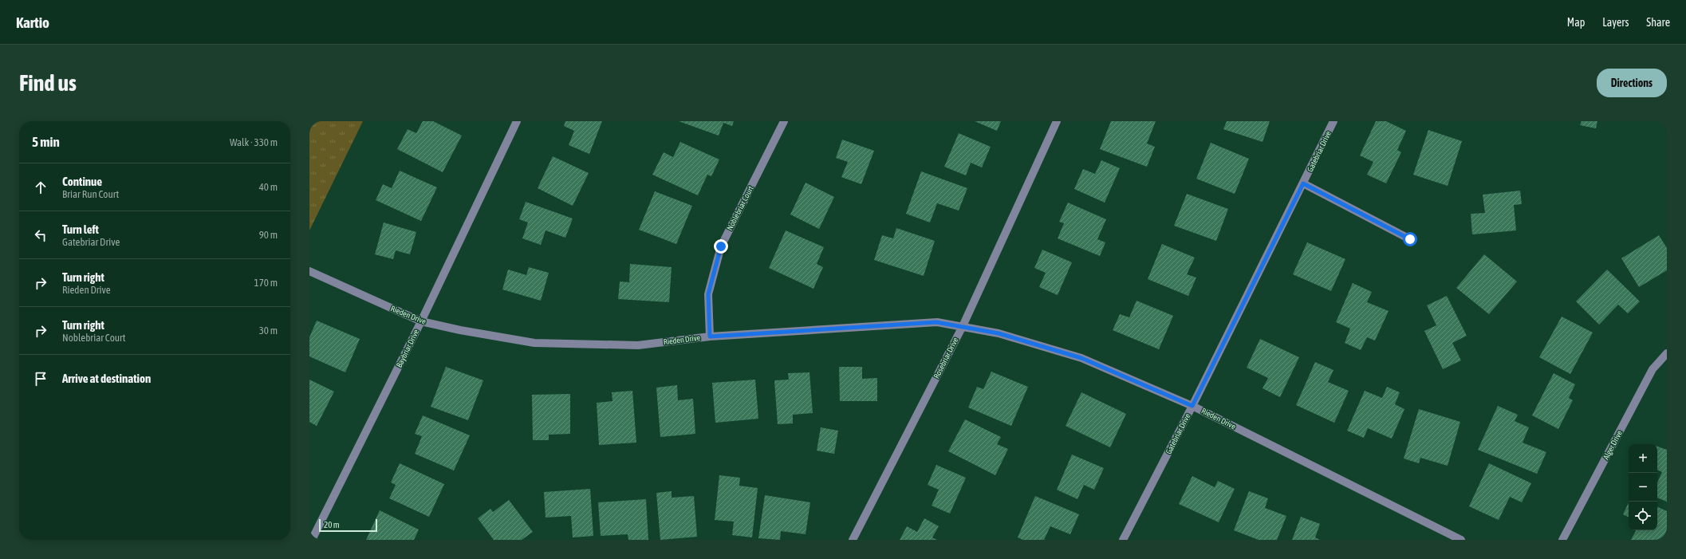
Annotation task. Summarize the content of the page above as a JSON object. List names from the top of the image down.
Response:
{
  "streets": {
    "street": [
      "Gatebriar Drive",
      "Noblebriar Court",
      "Rieden Drive",
      "Baybriar Drive",
      "Rosebriar Drive",
      "Alger Drive"
    ]
  },
  "crossings": [
    ["Gatebriar Drive", "Rieden Drive"],
    ["Noblebriar Court", "Rieden Drive"],
    ["Rieden Drive", "Baybriar Drive"],
    ["Rieden Drive", "Rosebriar Drive"]
  ],
  "scale_bar": "20 m",
  "page": {
    "header": "Kartio",
    "nav": ["Map", "Layers", "Share"],
    "buttons": "Directions",
    "title": "Find us",
    "heading": ["5 min", "Walk · 330 m"],
    "list": [
      ["Continue", "Briar Run Court", "40 m"],
      ["Turn left", "Gatebriar Drive", "90 m"],
      ["Turn right", "Rieden Drive", "170 m"],
      ["Turn right", "Noblebriar Court", "30 m"],
      "Arrive at destination"
    ],
    "map_buttons": ["+", "−"],
    "scale": "20 m"
  }
}
